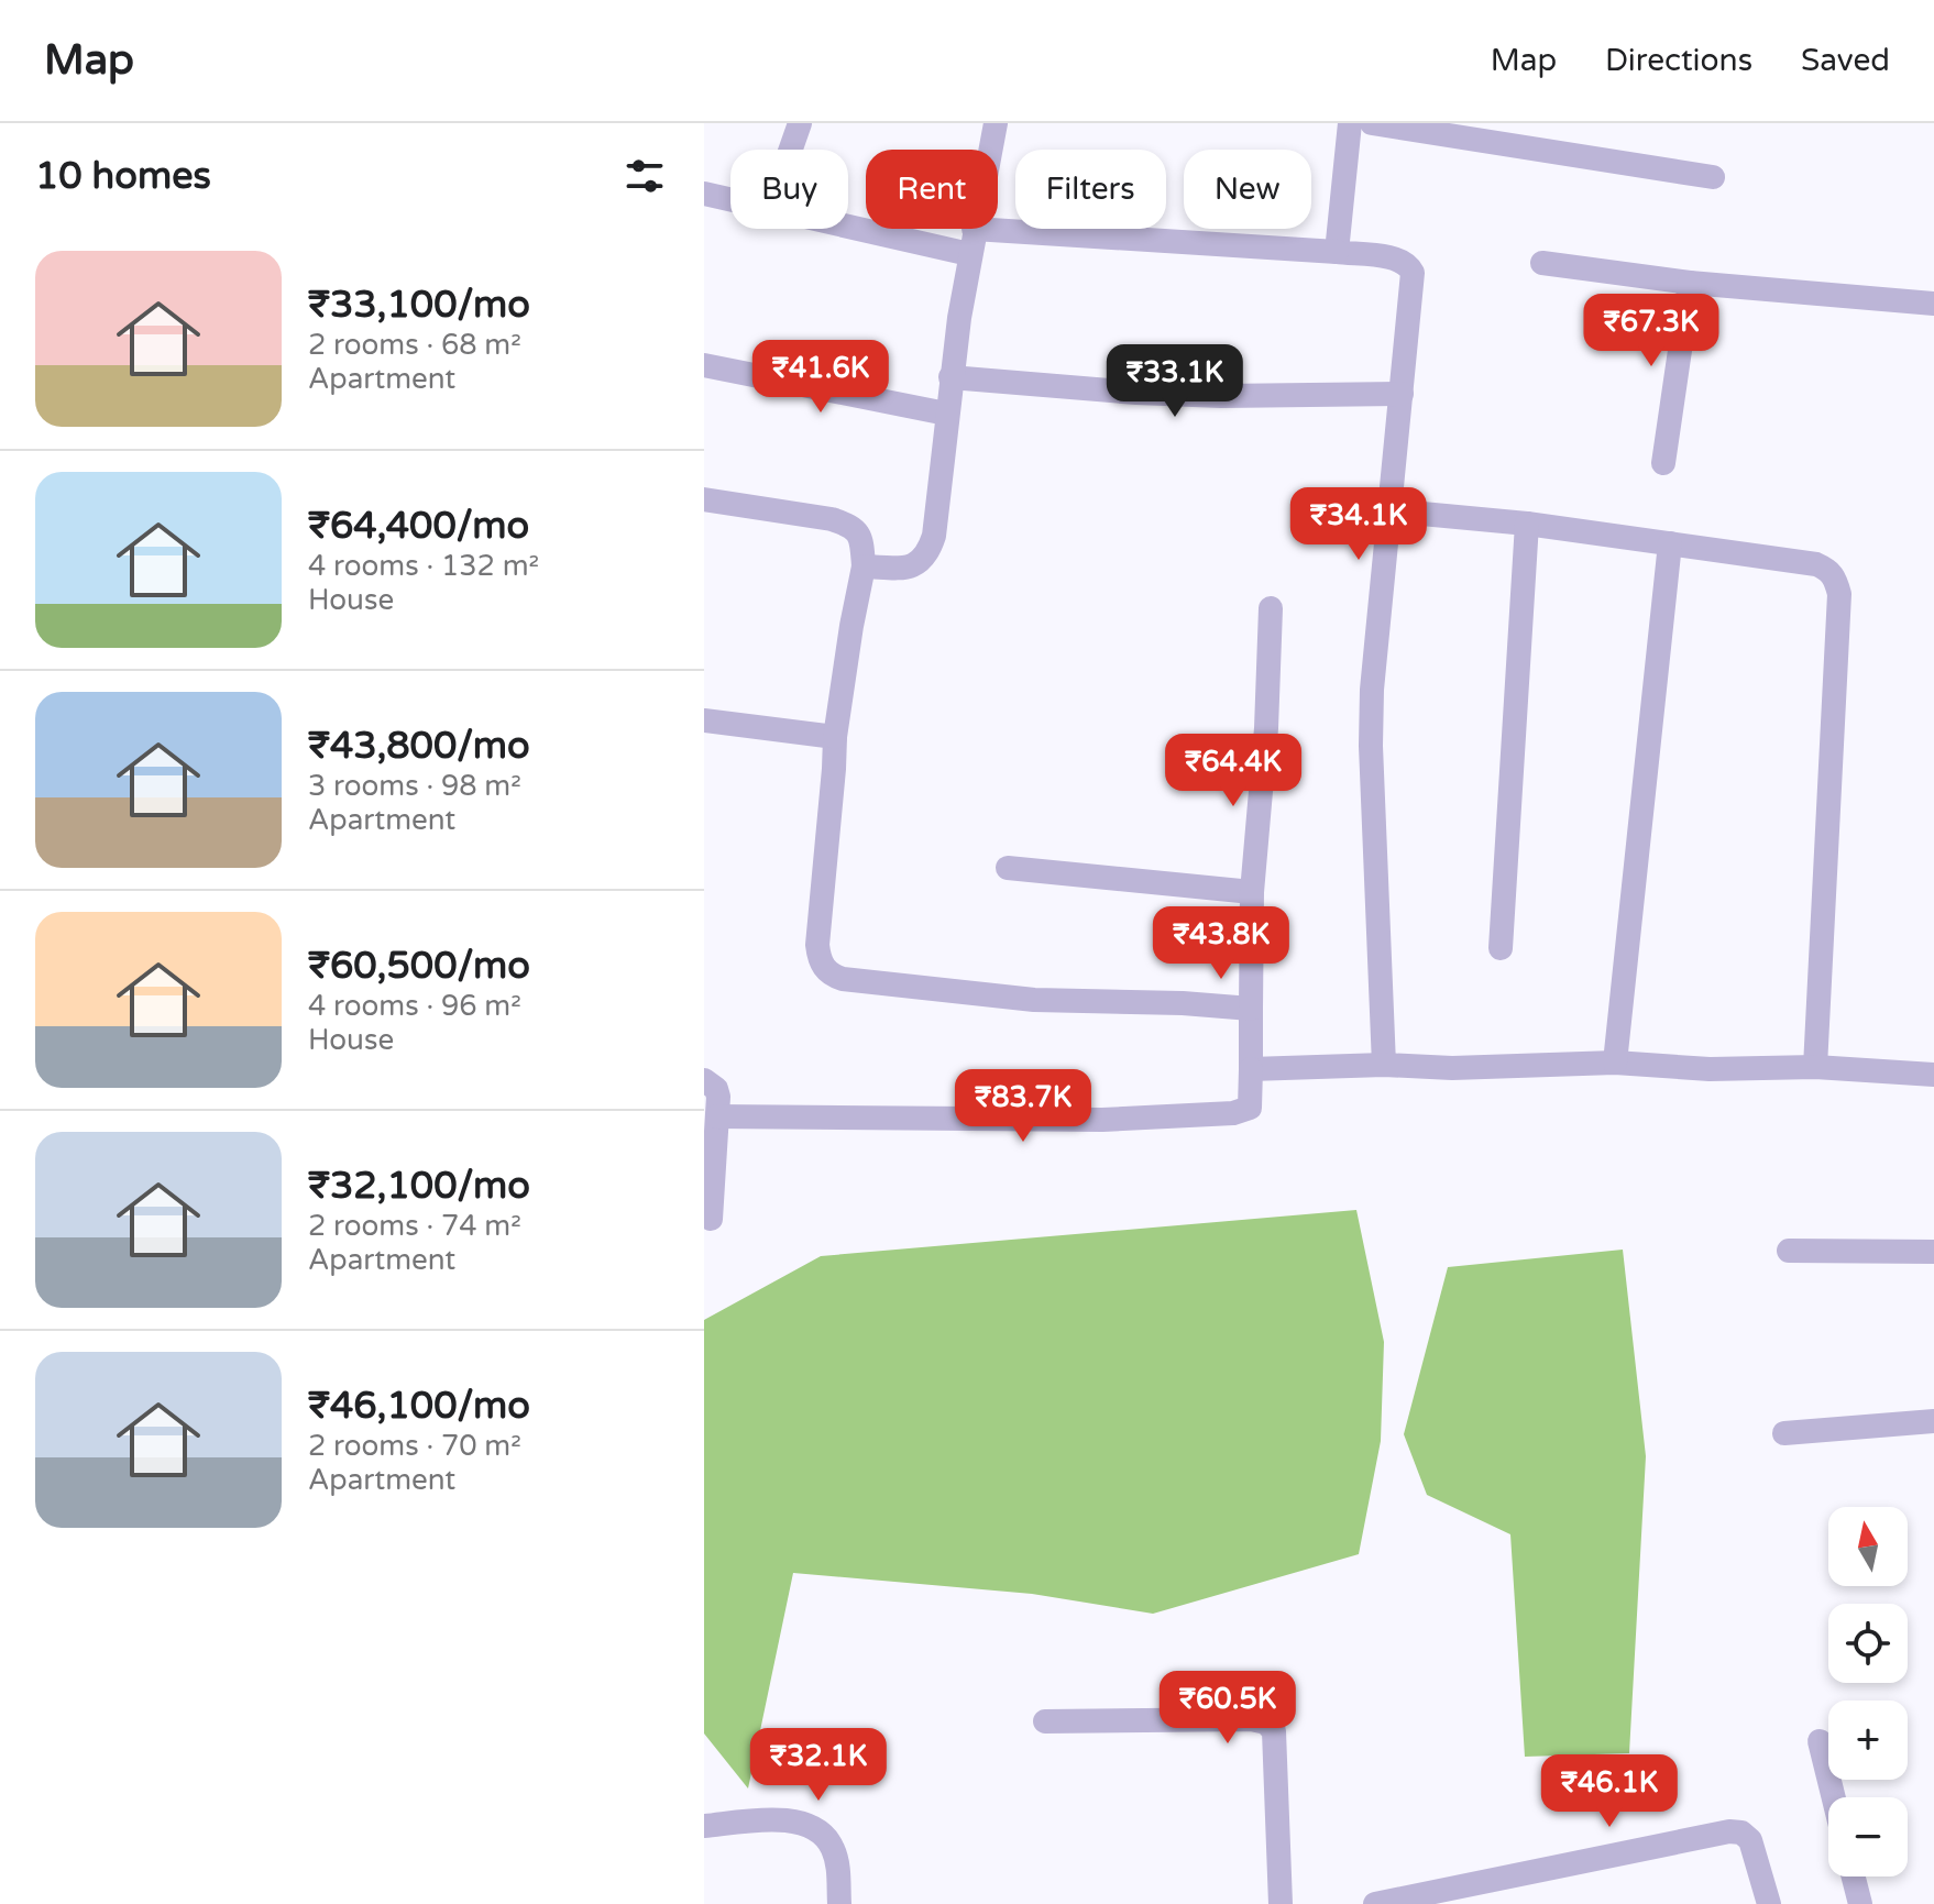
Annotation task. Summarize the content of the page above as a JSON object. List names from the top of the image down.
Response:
{
  "north": "top",
  "page": {
    "header": "Map",
    "nav": ["Map", "Directions", "Saved"],
    "heading": "10 homes",
    "chip": [
      "Buy",
      "Rent",
      "Filters",
      "New"
    ],
    "list": [
      {
        "name": "₹33,100/mo",
        "note": "2 rooms · 68 m² · Apartment"
      },
      {
        "name": "₹64,400/mo",
        "note": "4 rooms · 132 m² · House"
      },
      {
        "name": "₹43,800/mo",
        "note": "3 rooms · 98 m² · Apartment"
      },
      {
        "name": "₹60,500/mo",
        "note": "4 rooms · 96 m² · House"
      },
      {
        "name": "₹32,100/mo",
        "note": "2 rooms · 74 m² · Apartment"
      },
      {
        "name": "₹46,100/mo",
        "note": "2 rooms · 70 m² · Apartment"
      }
    ],
    "price": [
      "₹67.3K",
      "₹41.6K",
      "₹33.1K",
      "₹34.1K",
      "₹64.4K",
      "₹43.8K",
      "₹83.7K",
      "₹60.5K",
      "₹32.1K",
      "₹46.1K"
    ],
    "map_buttons": ["+", "−"]
  }
}
